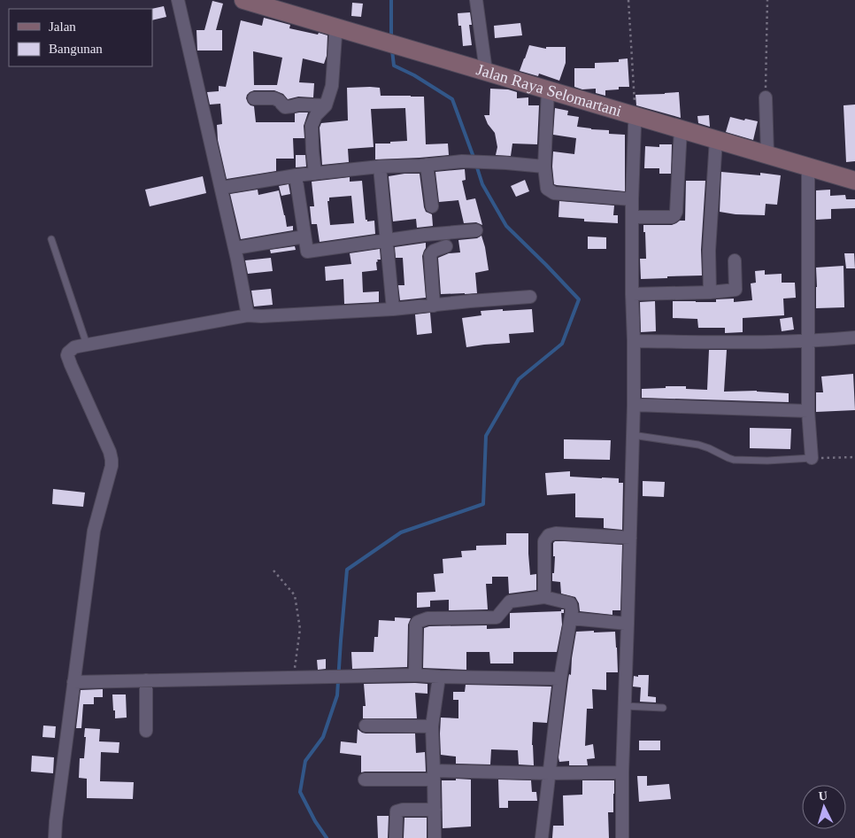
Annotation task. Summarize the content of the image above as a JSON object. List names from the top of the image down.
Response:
{
  "streets": {
    "main road": ["Jalan Raya Selomartani"]
  },
  "legend": ["Jalan", "Bangunan"],
  "north": "top"
}
